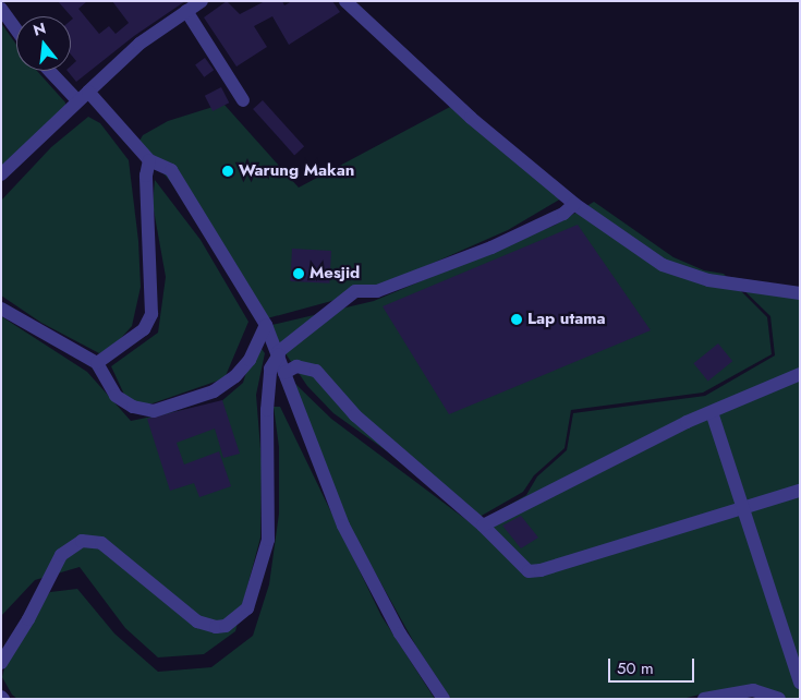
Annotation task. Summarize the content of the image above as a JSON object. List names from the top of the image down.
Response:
{
  "places": ["Warung Makan", "Mesjid", "Lap utama"],
  "scale_bar": "50 m",
  "north": "top"
}
